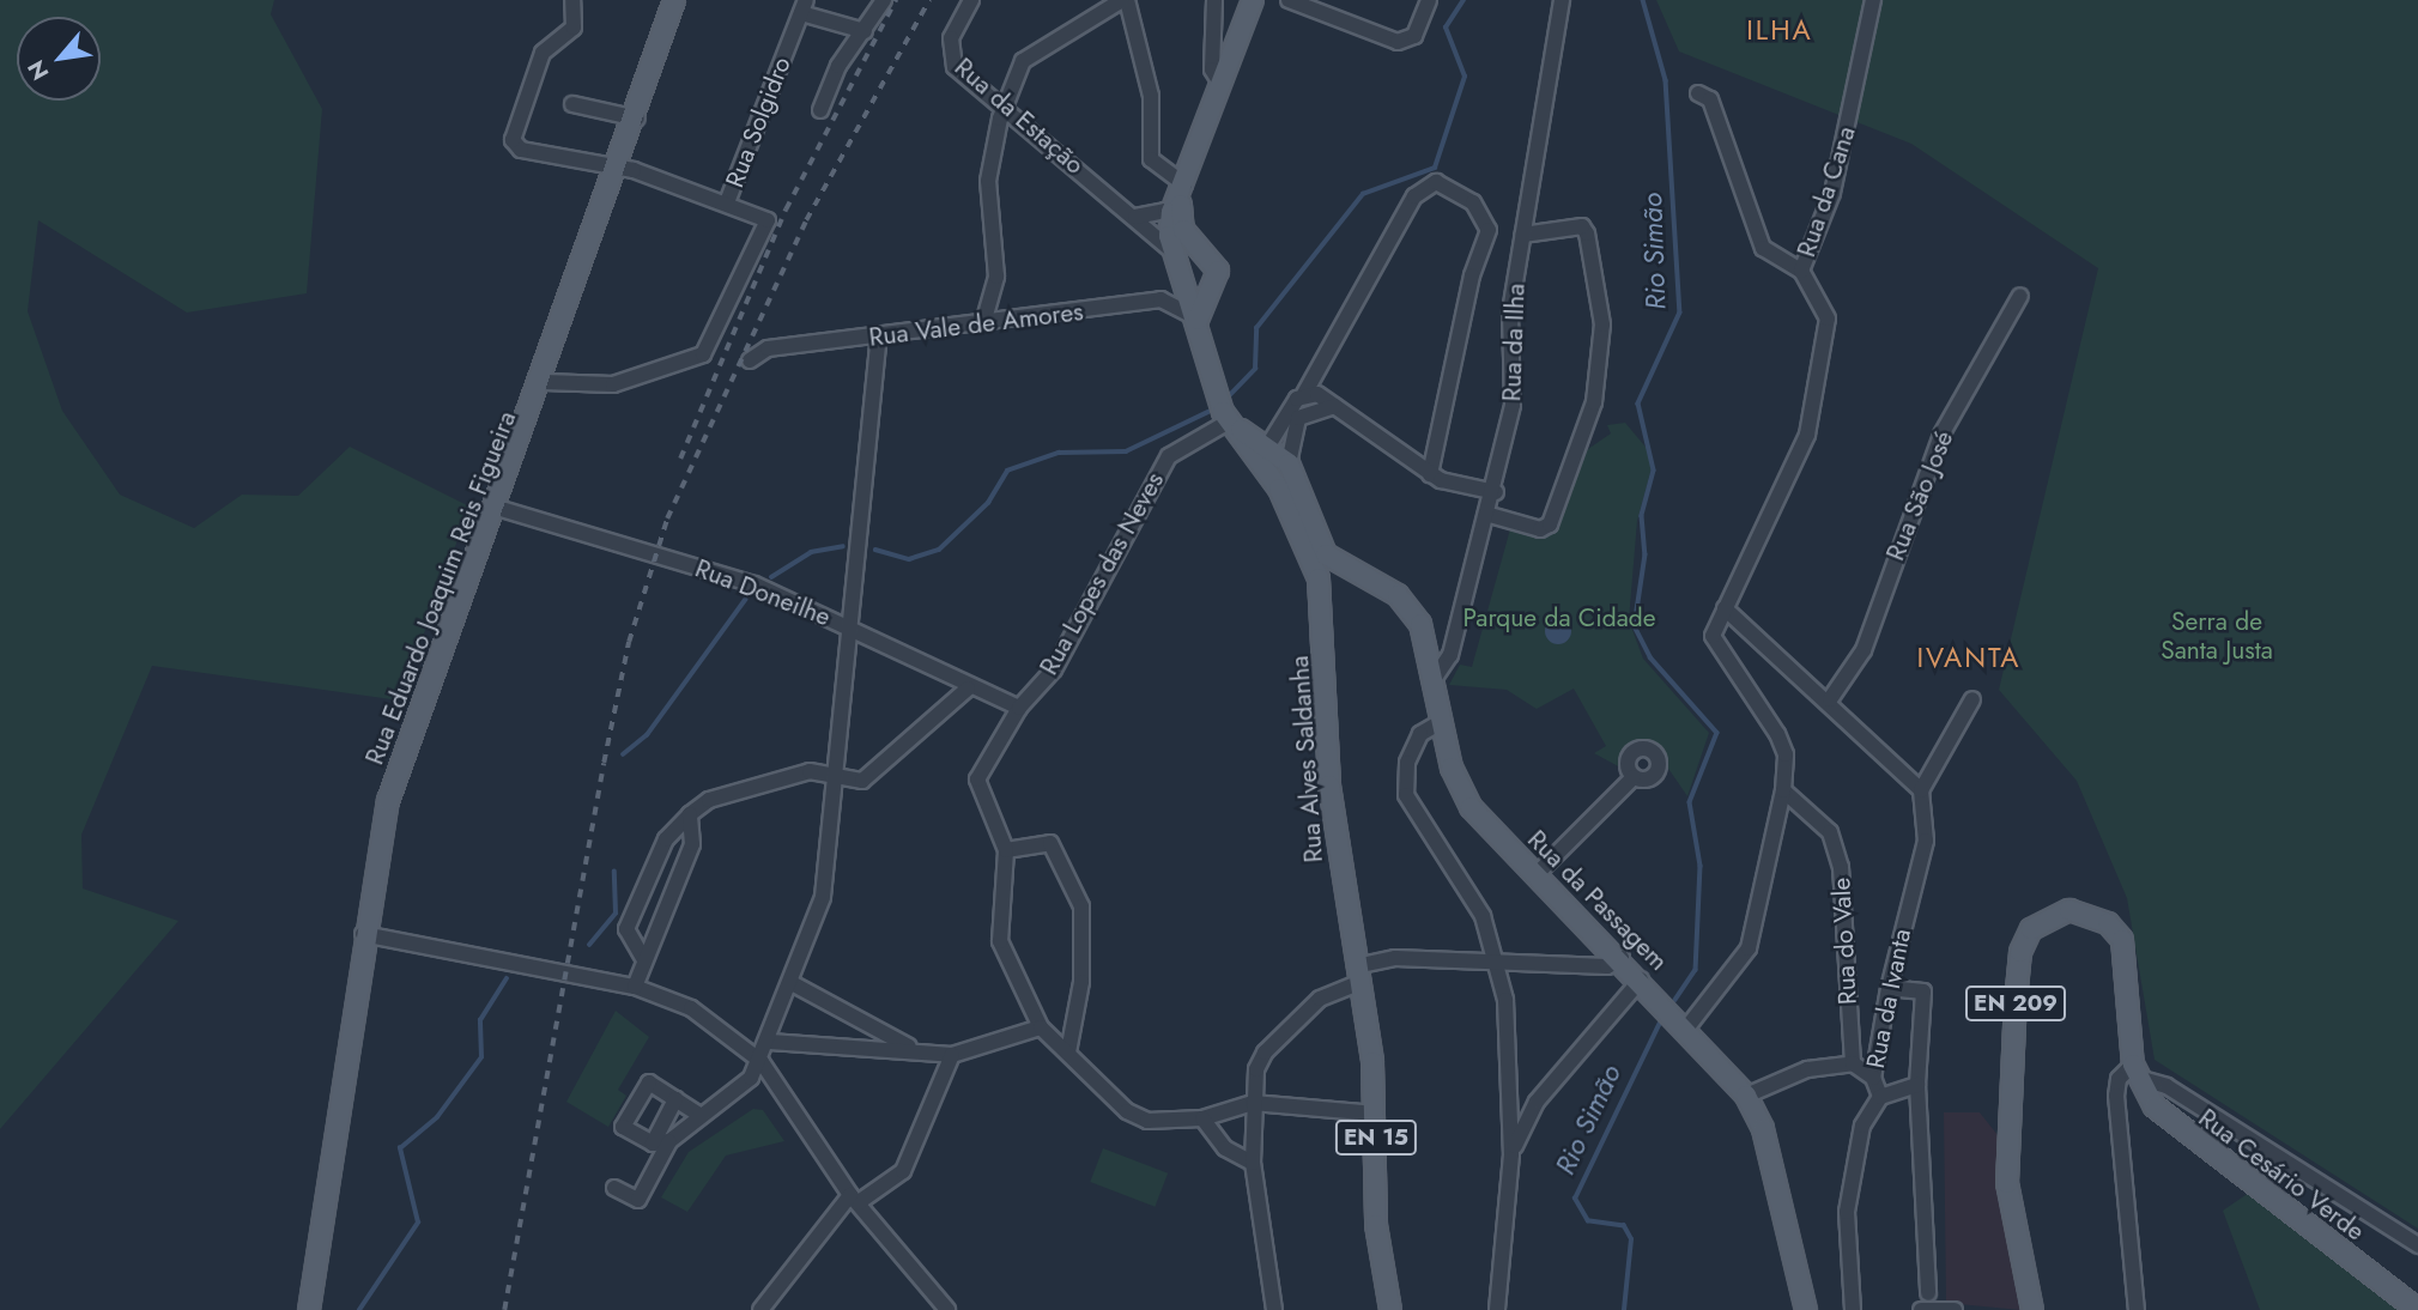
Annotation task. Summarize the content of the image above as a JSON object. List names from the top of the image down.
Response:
{
  "streets": {
    "main road": [
      "Rua Eduardo Joaquim Reis Figueira",
      "Rua Alves Saldanha",
      "Rua da Passagem",
      "EN 209",
      "EN 15",
      "Rua Cesário Verde"
    ],
    "street": [
      "Rua da Estação",
      "Rua Solgidro",
      "Rua da Cana",
      "Rua Vale de Amores",
      "Rua da Ilha",
      "Rua São José",
      "Rua Lopes das Neves",
      "Rua Doneilhe",
      "Rua do Vale",
      "Rua da Ivanta"
    ]
  },
  "crossings": [
    ["Rua da Estação", "Rua Vale de Amores"],
    ["Rua Solgidro", "Rua Eduardo Joaquim Reis Figueira"],
    ["Rua da Cana", "Rua da Passagem"],
    ["Rua da Cana", "Rua do Vale"],
    ["Rua da Ilha", "Rua da Passagem"],
    ["Rua Lopes das Neves", "Rua Doneilhe"],
    ["Rua Eduardo Joaquim Reis Figueira", "Rua Doneilhe"],
    ["Rua Alves Saldanha", "Rua da Passagem"],
    ["Rua Alves Saldanha", "EN 15"],
    ["EN 209", "Rua Cesário Verde"]
  ],
  "districts": ["ILHA", "IVANTA"],
  "water": ["Rio Simão"],
  "parks": ["Parque da Cidade", "Serra de Santa Justa"],
  "north": "bottom left"
}
